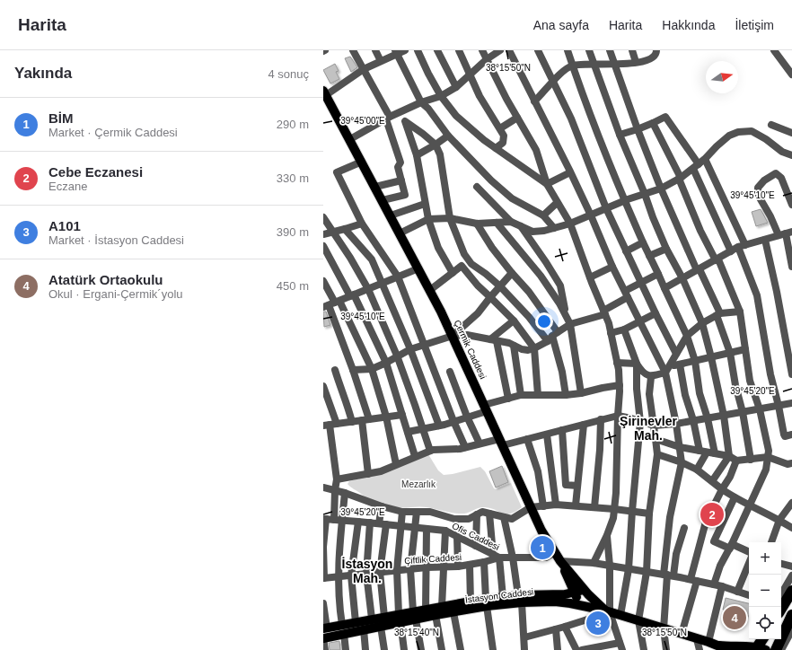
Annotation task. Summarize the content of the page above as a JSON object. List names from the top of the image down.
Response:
{
  "streets": {
    "main road": ["Çermik Caddesi", "İstasyon Caddesi"],
    "street": ["Ofis Caddesi", "Çiftlik Caddesi"]
  },
  "crossings": [
    ["Çermik Caddesi", "Ofis Caddesi"],
    ["Çermik Caddesi", "İstasyon Caddesi"],
    ["Ofis Caddesi", "Çiftlik Caddesi"]
  ],
  "districts": ["Şirinevler Mah.", "İstasyon Mah."],
  "parks": ["Mezarlık"],
  "north": "right",
  "page": {
    "header": "Harita",
    "nav": [
      "Ana sayfa",
      "Harita",
      "Hakkında",
      "İletişim"
    ],
    "heading": ["Yakında", "4 sonuç"],
    "list": [
      {
        "mark": "1",
        "name": "BİM",
        "note": "Market · Çermik Caddesi",
        "value": "290 m"
      },
      {
        "mark": "2",
        "name": "Cebe Eczanesi",
        "note": "Eczane",
        "value": "330 m"
      },
      {
        "mark": "3",
        "name": "A101",
        "note": "Market · İstasyon Caddesi",
        "value": "390 m"
      },
      {
        "mark": "4",
        "name": "Atatürk Ortaokulu",
        "note": "Okul · Ergani-Çermik´yolu",
        "value": "450 m"
      }
    ],
    "pins": [
      "2",
      "1",
      "4",
      "3"
    ],
    "map_buttons": ["+", "−"]
  },
  "coordinates": [
    "38°15'50\"N",
    "39°45'00\"E",
    "39°45'10\"E",
    "39°45'20\"E",
    "38°15'40\"N"
  ]
}
